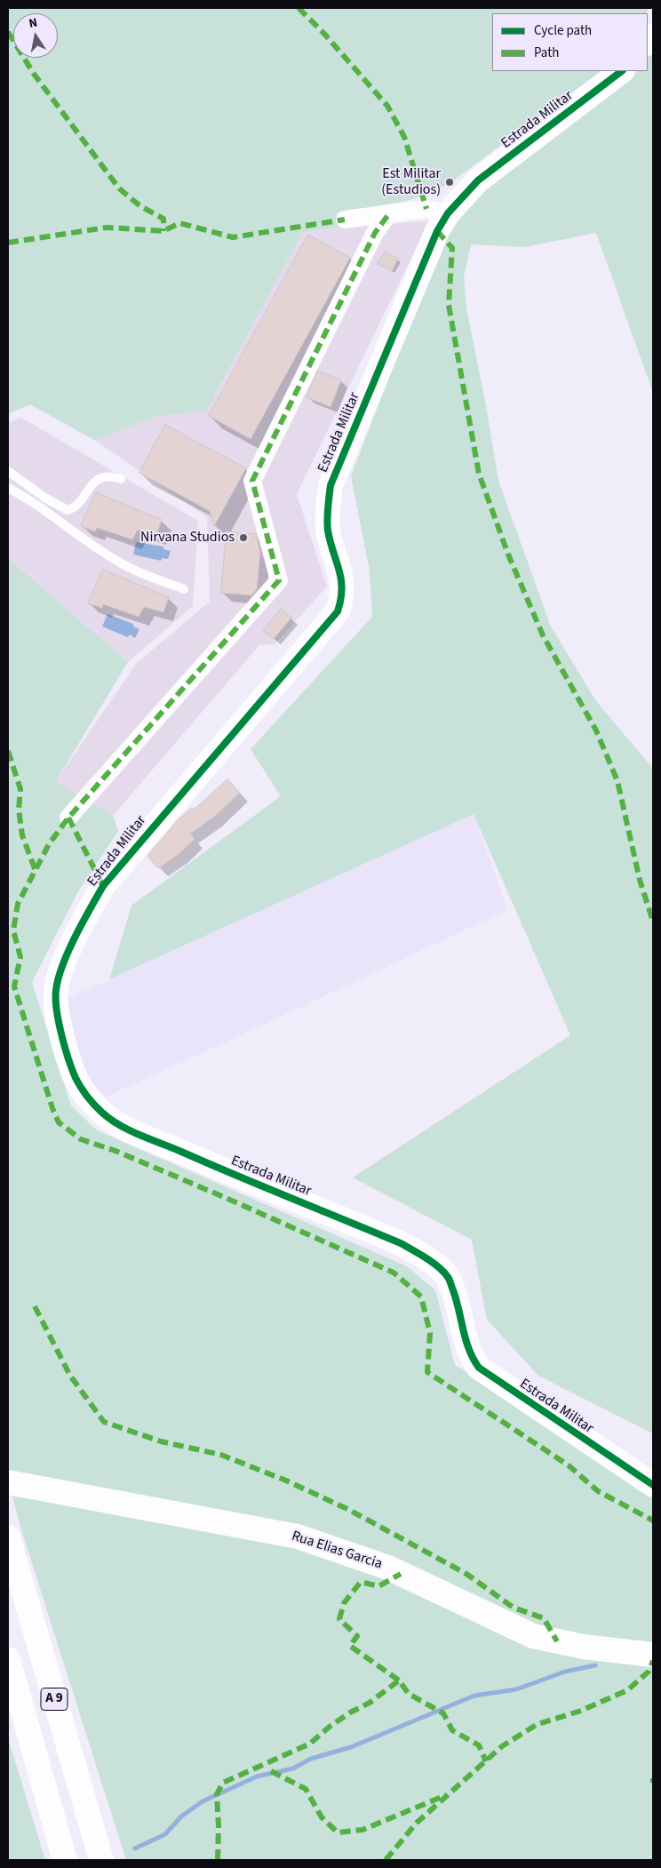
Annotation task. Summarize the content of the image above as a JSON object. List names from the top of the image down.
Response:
{
  "streets": {
    "main road": ["Estrada Militar", "Rua Elias Garcia", "A 9"]
  },
  "places": ["Est Militar (Estudios)", "Nirvana Studios"],
  "legend": ["Cycle path", "Path"],
  "north": "top"
}
